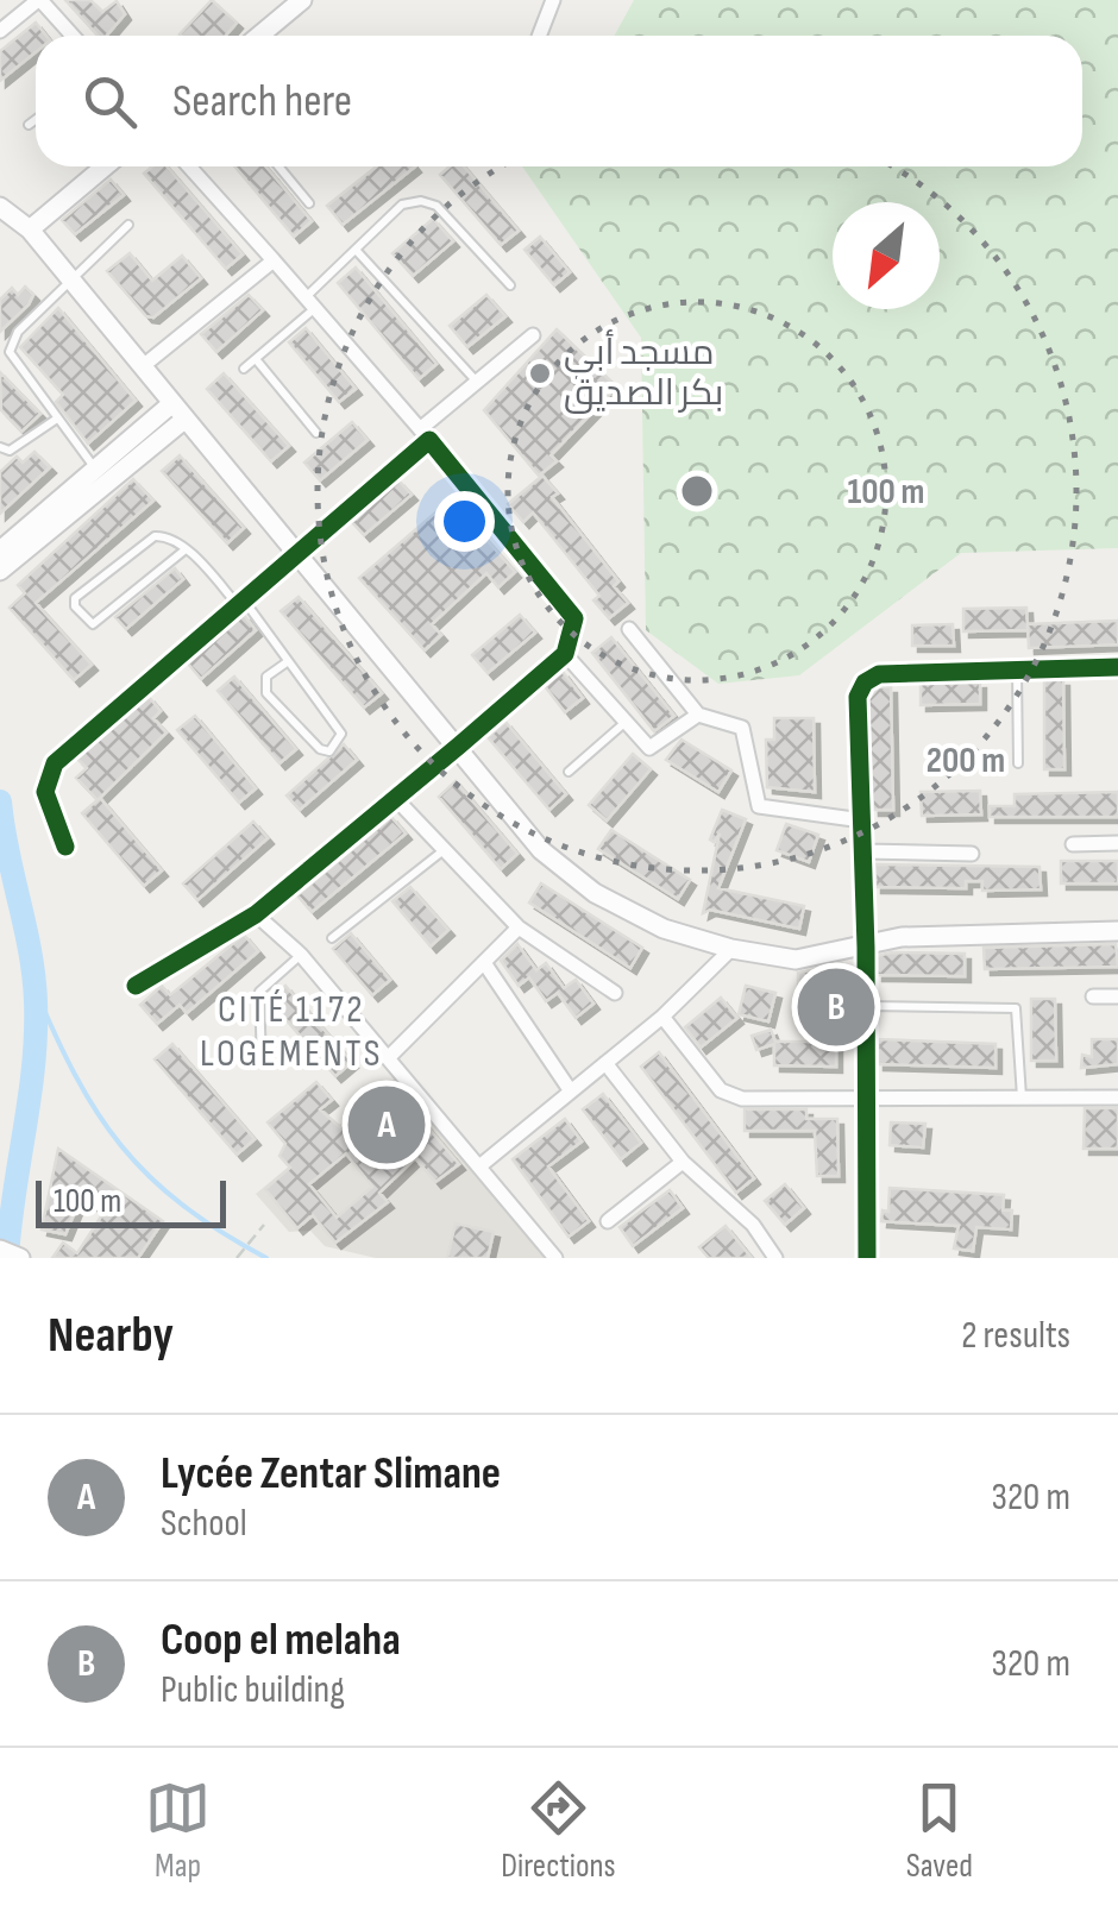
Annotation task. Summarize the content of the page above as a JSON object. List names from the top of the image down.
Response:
{
  "districts": ["CITÉ 1172 LOGEMENTS"],
  "places": ["مسجد أبي بكر الصديق"],
  "scale_bar": "100 m",
  "north": "bottom left",
  "page": {
    "search": "Search here",
    "pins": ["B", "A"],
    "scale": "100 m",
    "heading": ["Nearby", "2 results"],
    "list": [
      {
        "mark": "A",
        "name": "Lycée Zentar Slimane",
        "note": "School",
        "value": "320 m"
      },
      {
        "mark": "B",
        "name": "Coop el melaha",
        "note": "Public building",
        "value": "320 m"
      }
    ],
    "nav": ["Map", "Directions", "Saved"]
  },
  "rings": ["100 m", "200 m"]
}
